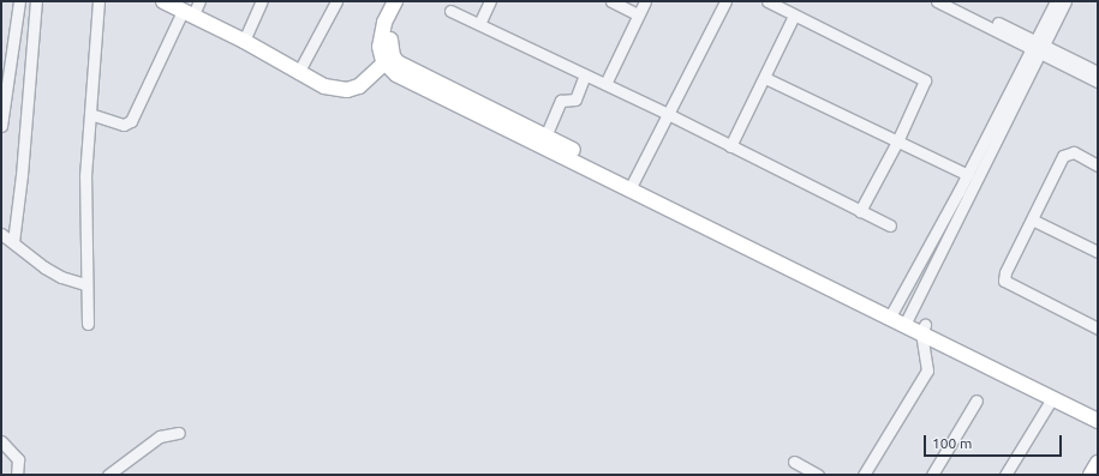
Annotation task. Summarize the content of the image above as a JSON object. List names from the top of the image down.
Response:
{
  "scale_bar": "100 m"
}
